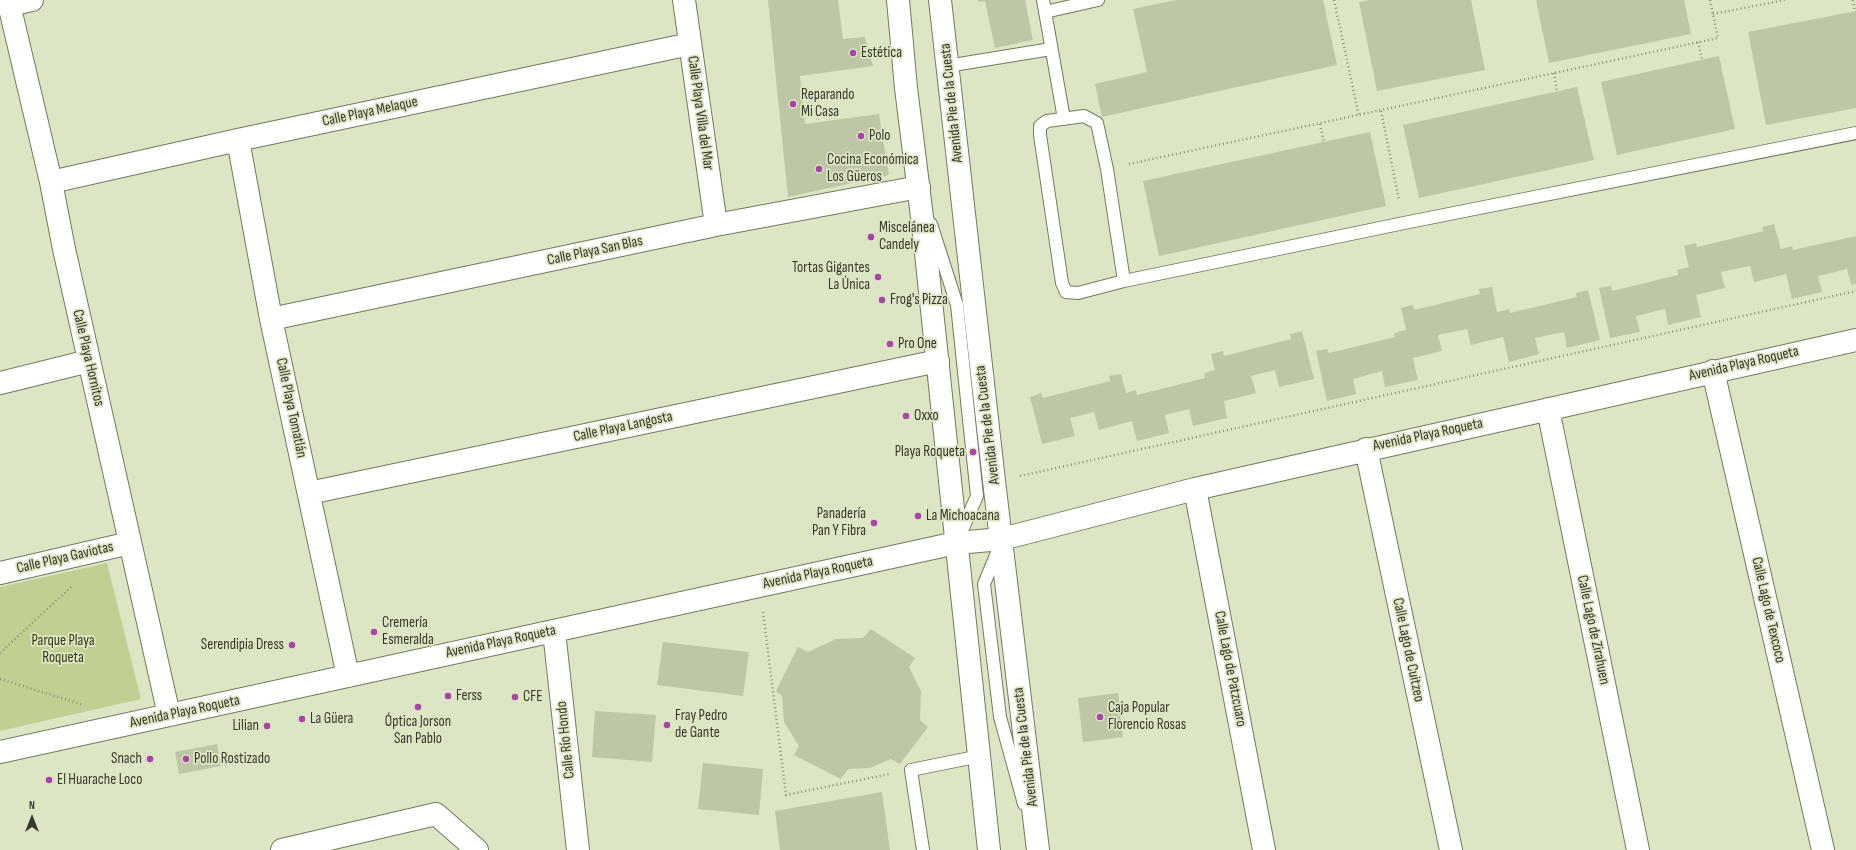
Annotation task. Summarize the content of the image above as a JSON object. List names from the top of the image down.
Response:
{
  "streets": {
    "street": [
      "Avenida Pie de la Cuesta",
      "Calle Playa Melaque",
      "Calle Playa Villa del Mar",
      "Calle Playa San Blas",
      "Calle Playa Hornitos",
      "Avenida Playa Roqueta",
      "Calle Playa Tomatlán",
      "Calle Playa Langosta",
      "Calle Playa Gaviotas",
      "Calle Lago de Texcoco",
      "Calle Lago de Zirahuen",
      "Calle Lago de Cuitzeo",
      "Calle Lago de Patzcuaro",
      "Calle Río Hondo"
    ]
  },
  "crossings": [
    ["Avenida Pie de la Cuesta", "Avenida Playa Roqueta"],
    ["Calle Playa Melaque", "Calle Playa Villa del Mar"],
    ["Calle Playa Melaque", "Calle Playa Hornitos"],
    ["Calle Playa Melaque", "Calle Playa Tomatlán"],
    ["Calle Playa Villa del Mar", "Calle Playa San Blas"],
    ["Calle Playa San Blas", "Calle Playa Tomatlán"],
    ["Calle Playa Hornitos", "Avenida Playa Roqueta"],
    ["Calle Playa Hornitos", "Calle Playa Gaviotas"],
    ["Avenida Playa Roqueta", "Calle Playa Tomatlán"],
    ["Avenida Playa Roqueta", "Calle Lago de Texcoco"],
    ["Avenida Playa Roqueta", "Calle Lago de Zirahuen"],
    ["Avenida Playa Roqueta", "Calle Lago de Cuitzeo"],
    ["Avenida Playa Roqueta", "Calle Lago de Patzcuaro"],
    ["Avenida Playa Roqueta", "Calle Río Hondo"],
    ["Calle Playa Tomatlán", "Calle Playa Langosta"]
  ],
  "parks": ["Parque Playa Roqueta"],
  "places": [
    "Estética",
    "Reparando Mi Casa",
    "Polo",
    "Cocina Económica Los Güeros",
    "Miscelánea Candely",
    "Tortas Gigantes La Única",
    "Frog's Pizza",
    "Pro One",
    "Oxxo",
    "Playa Roqueta",
    "La Michoacana",
    "Panadería Pan Y Fibra",
    "Cremería Esmeralda",
    "Serendipia Dress",
    "Ferss",
    "CFE",
    "Óptica Jorson San Pablo",
    "Caja Popular Florencio Rosas",
    "La Güera",
    "Fray Pedro de Gante",
    "Lilian",
    "Snach",
    "Pollo Rostizado",
    "El Huarache Loco"
  ],
  "north": "top"
}
